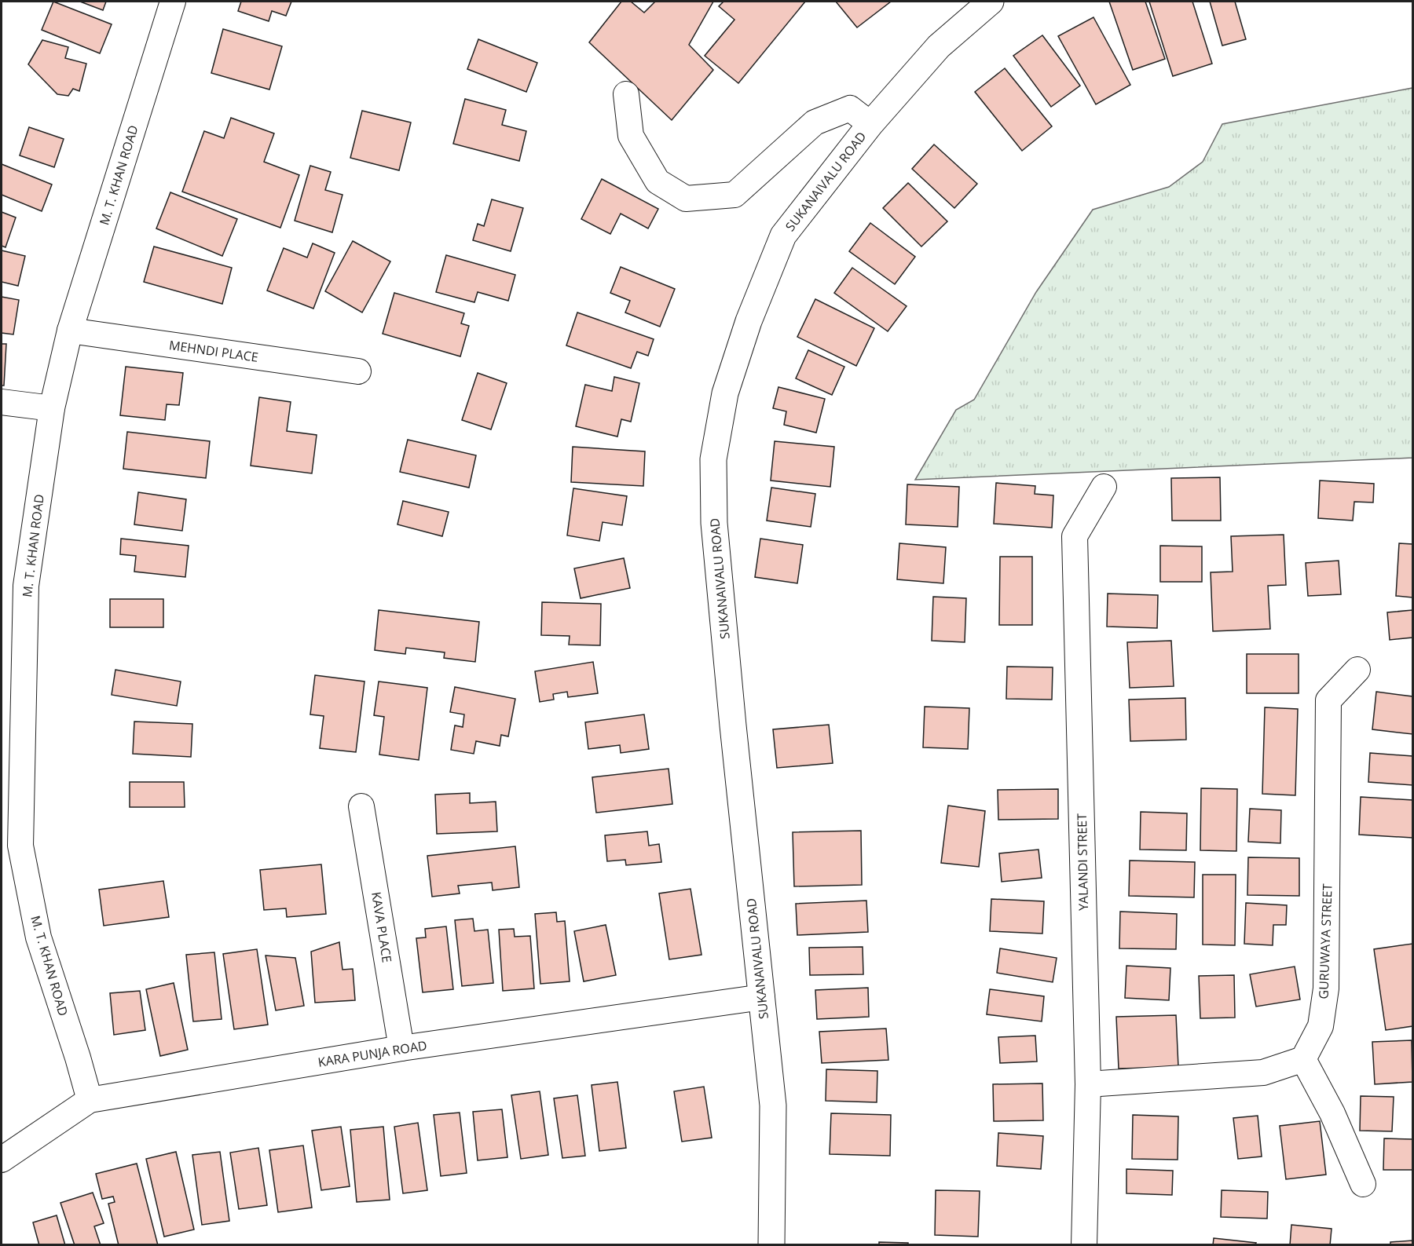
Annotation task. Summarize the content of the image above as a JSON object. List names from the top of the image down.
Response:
{
  "streets": {
    "main road": ["SUKANAIVALU ROAD"],
    "street": [
      "M. T. KHAN ROAD",
      "MEHNDI PLACE",
      "YALANDI STREET",
      "KAVA PLACE",
      "GURUWAYA STREET",
      "KARA PUNJA ROAD"
    ]
  },
  "crossings": [
    ["M. T. KHAN ROAD", "MEHNDI PLACE"],
    ["M. T. KHAN ROAD", "KARA PUNJA ROAD"],
    ["SUKANAIVALU ROAD", "KARA PUNJA ROAD"],
    ["KAVA PLACE", "KARA PUNJA ROAD"]
  ]
}
